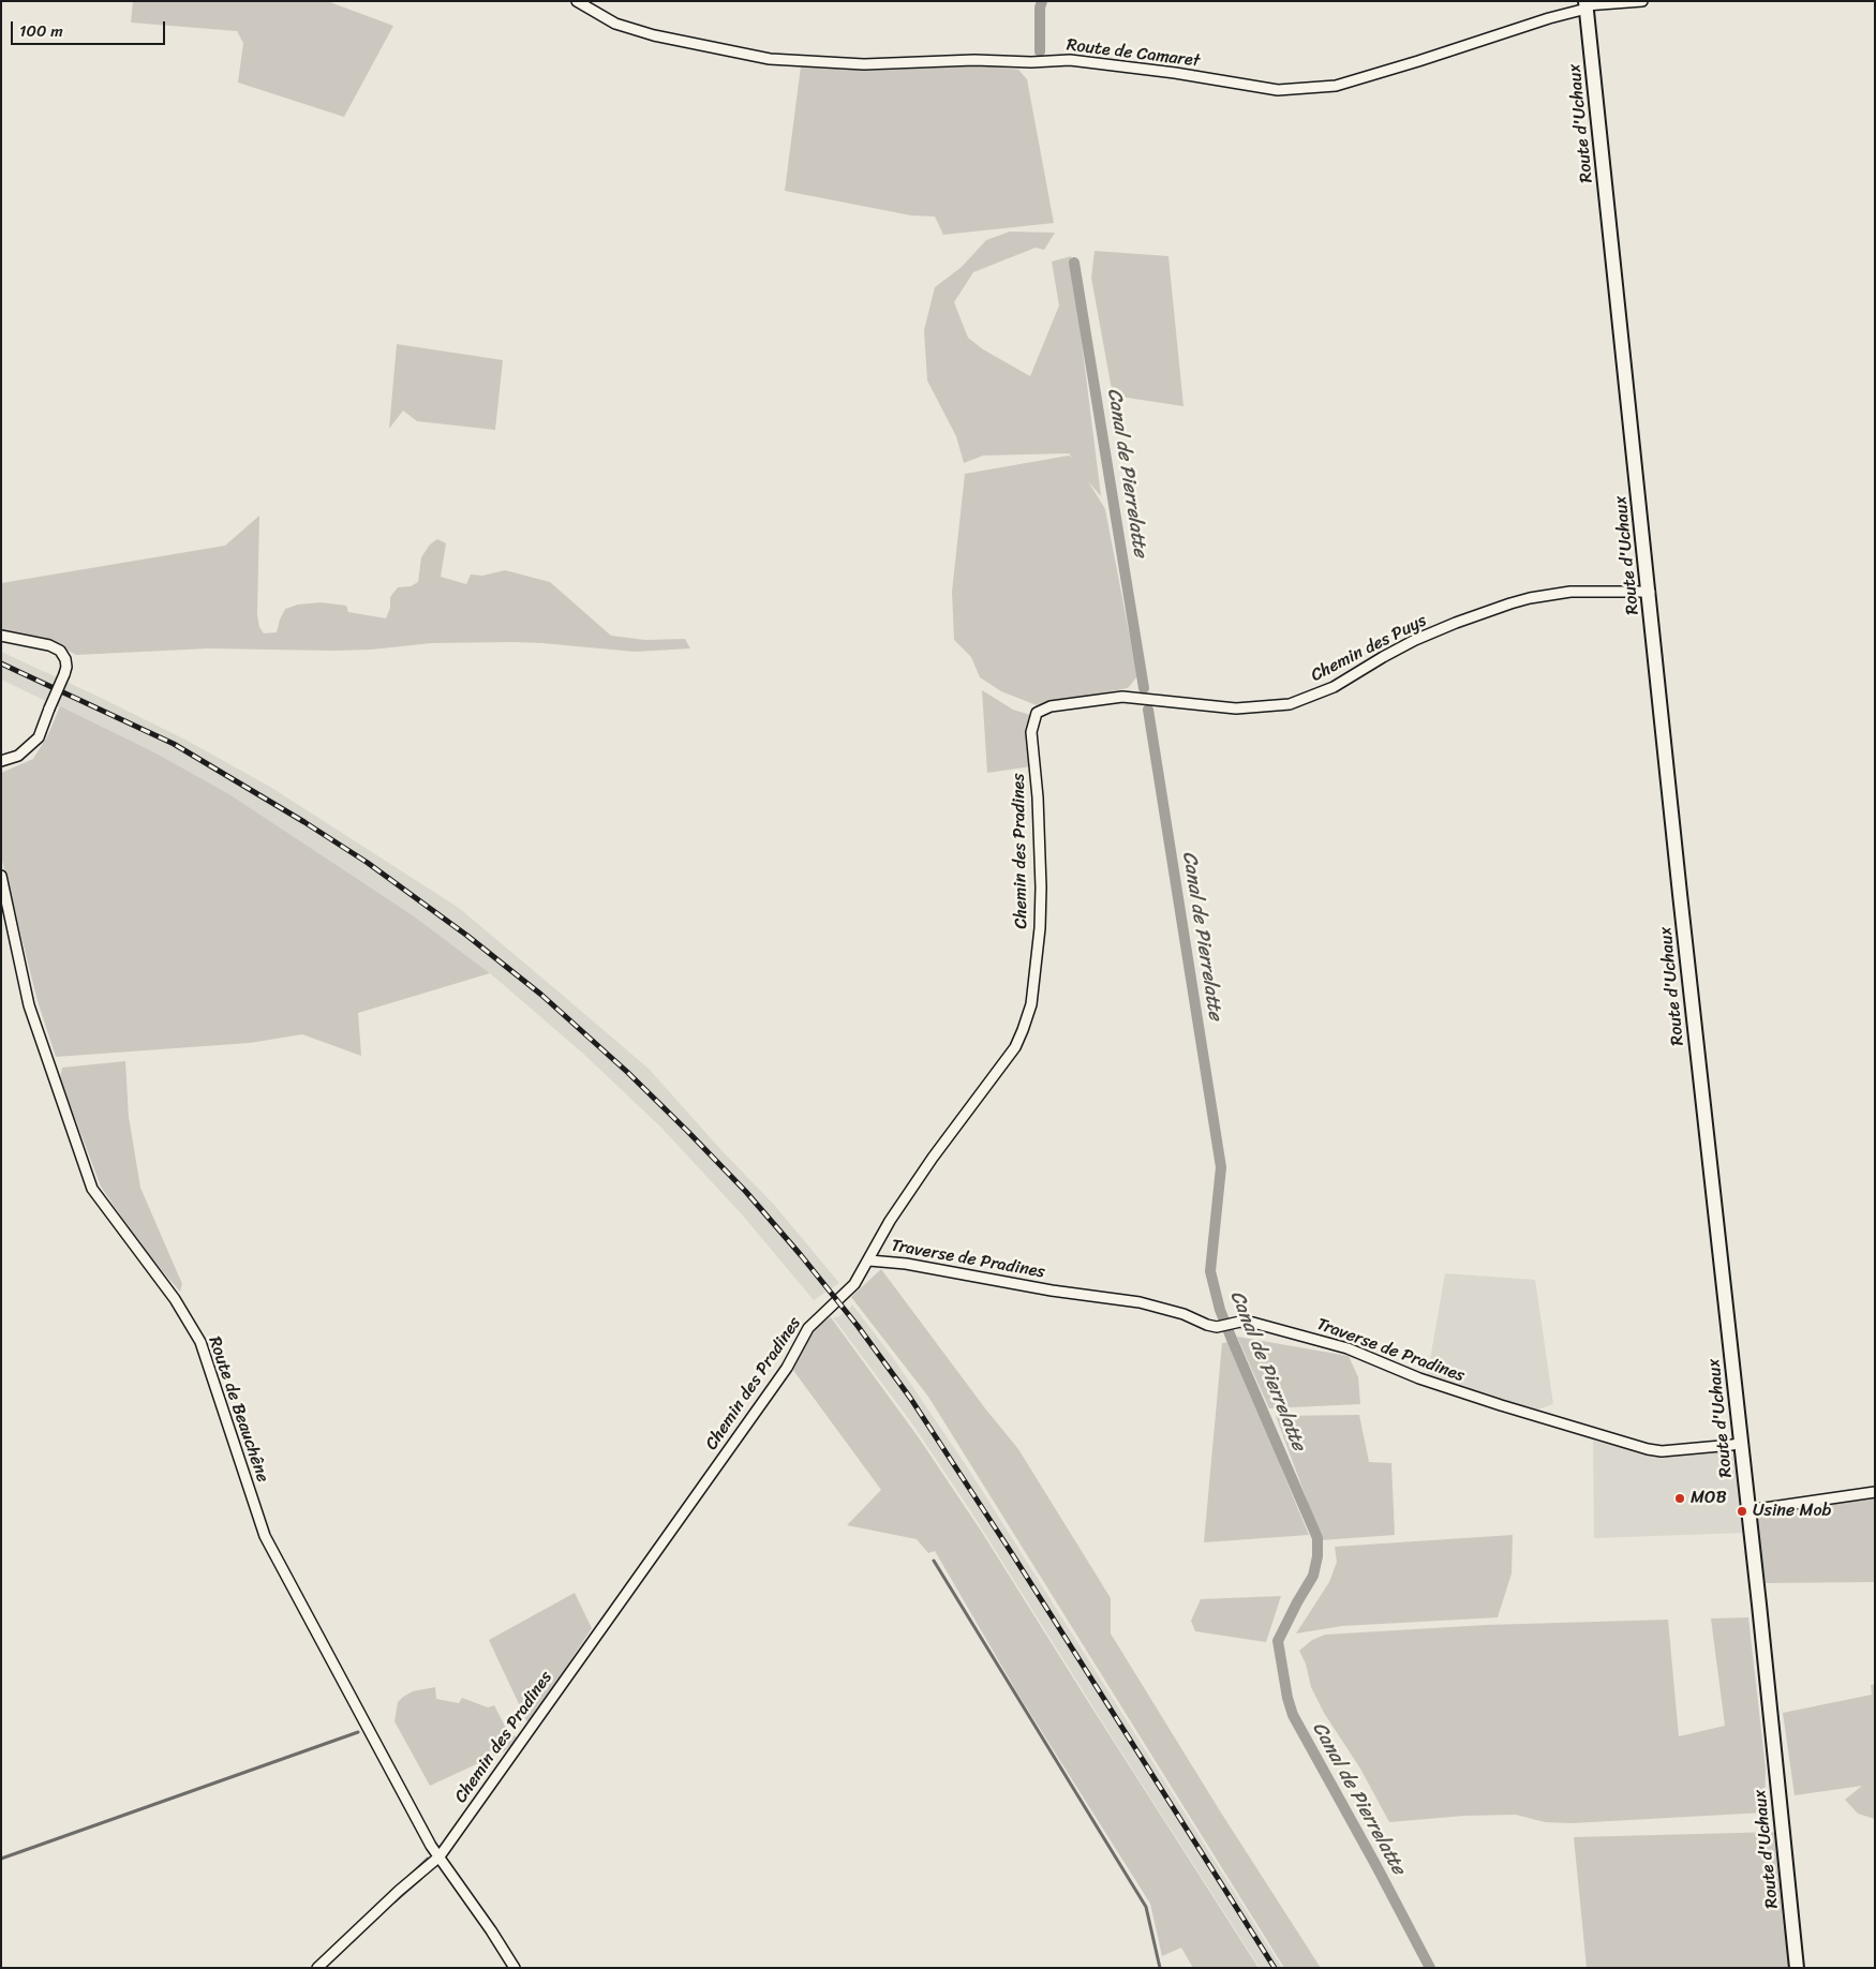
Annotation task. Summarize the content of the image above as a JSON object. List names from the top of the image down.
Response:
{
  "streets": {
    "main road": ["Route d'Uchaux"],
    "street": [
      "Route de Camaret",
      "Chemin des Puys",
      "Chemin des Pradines",
      "Traverse de Pradines",
      "Route de Beauchêne"
    ]
  },
  "crossings": [
    ["Route de Camaret", "Route d'Uchaux"],
    ["Route d'Uchaux", "Chemin des Puys"],
    ["Route d'Uchaux", "Traverse de Pradines"],
    ["Chemin des Puys", "Chemin des Pradines"],
    ["Chemin des Pradines", "Traverse de Pradines"],
    ["Chemin des Pradines", "Route de Beauchêne"]
  ],
  "water": ["Canal de Pierrelatte"],
  "places": ["MOB", "Usine Mob"],
  "scale_bar": "100 m"
}
